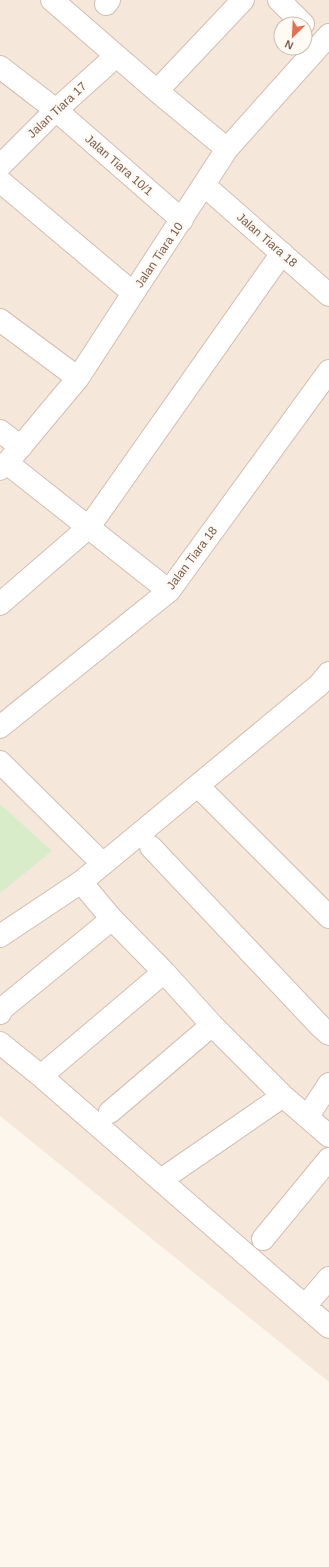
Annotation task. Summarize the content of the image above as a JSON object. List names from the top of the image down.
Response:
{
  "streets": {
    "street": [
      "Jalan Tiara 17",
      "Jalan Tiara 10/1",
      "Jalan Tiara 18",
      "Jalan Tiara 10"
    ]
  },
  "crossings": [
    ["Jalan Tiara 17", "Jalan Tiara 10/1"],
    ["Jalan Tiara 10/1", "Jalan Tiara 10"],
    ["Jalan Tiara 18", "Jalan Tiara 10"]
  ],
  "north": "bottom left"
}
